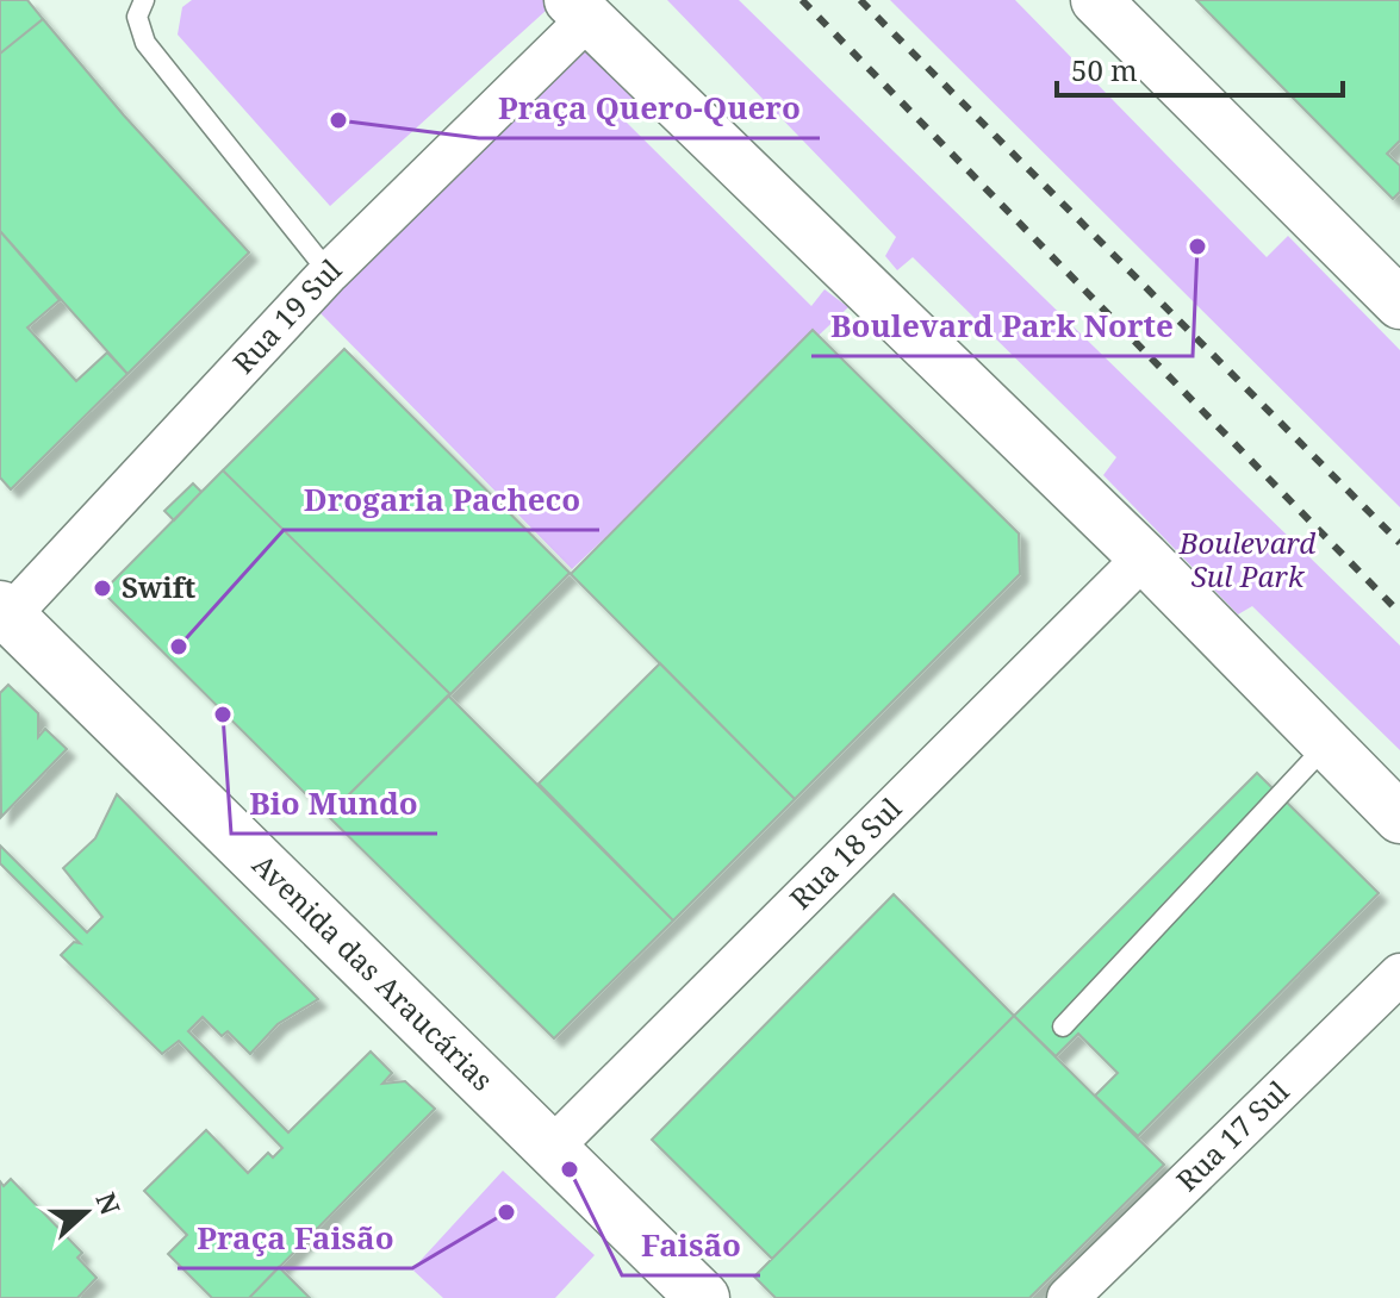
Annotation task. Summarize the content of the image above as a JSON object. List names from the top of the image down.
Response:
{
  "streets": {
    "main road": ["Avenida das Araucárias"],
    "street": ["Rua 19 Sul", "Rua 18 Sul", "Rua 17 Sul"]
  },
  "crossings": [
    ["Rua 19 Sul", "Avenida das Araucárias"],
    ["Rua 18 Sul", "Avenida das Araucárias"]
  ],
  "parks": ["Boulevard Sul Park"],
  "places": [
    "Praça Quero-Quero",
    "Boulevard Park Norte",
    "Swift",
    "Drogaria Pacheco",
    "Bio Mundo",
    "Faisão",
    "Praça Faisão"
  ],
  "scale_bar": "50 m",
  "north": "right"
}
